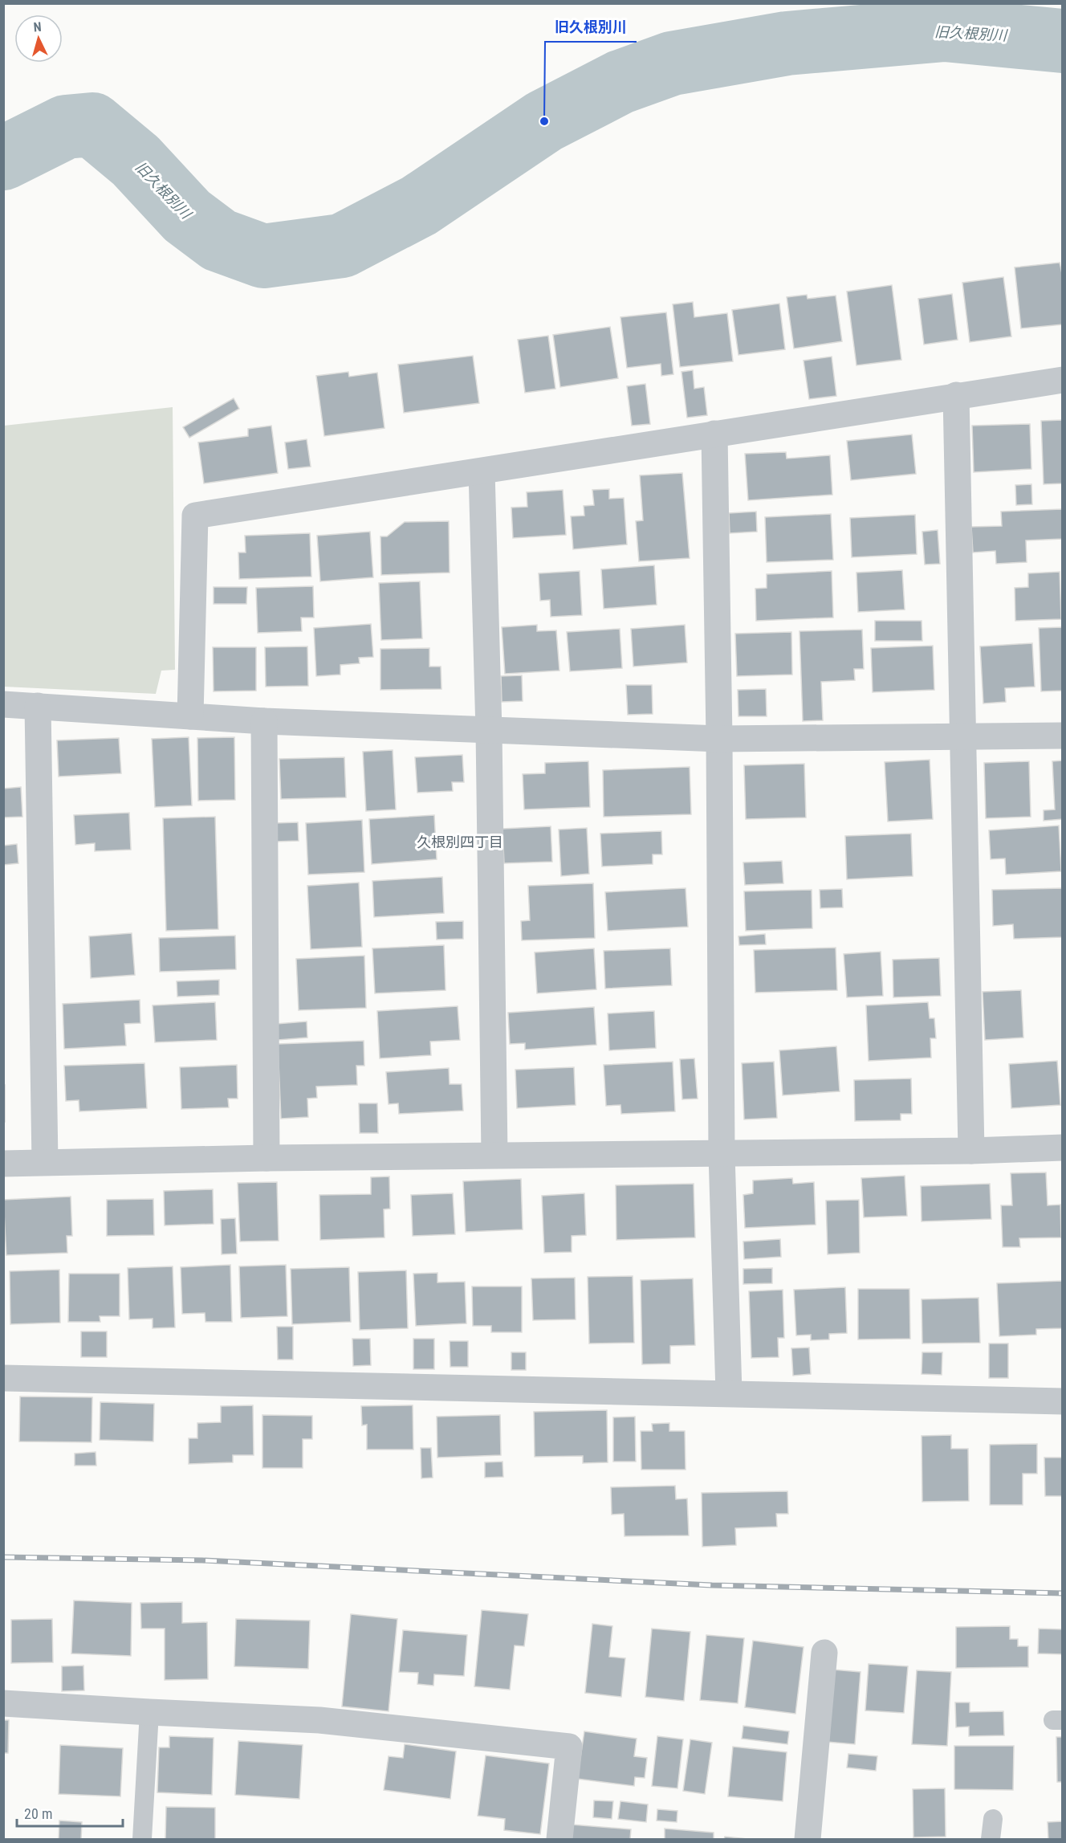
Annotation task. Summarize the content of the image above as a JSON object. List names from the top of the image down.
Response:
{
  "districts": ["久根別四丁目"],
  "water": ["旧久根別川"],
  "places": ["旧久根別川"],
  "scale_bar": "20 m",
  "north": "top"
}
